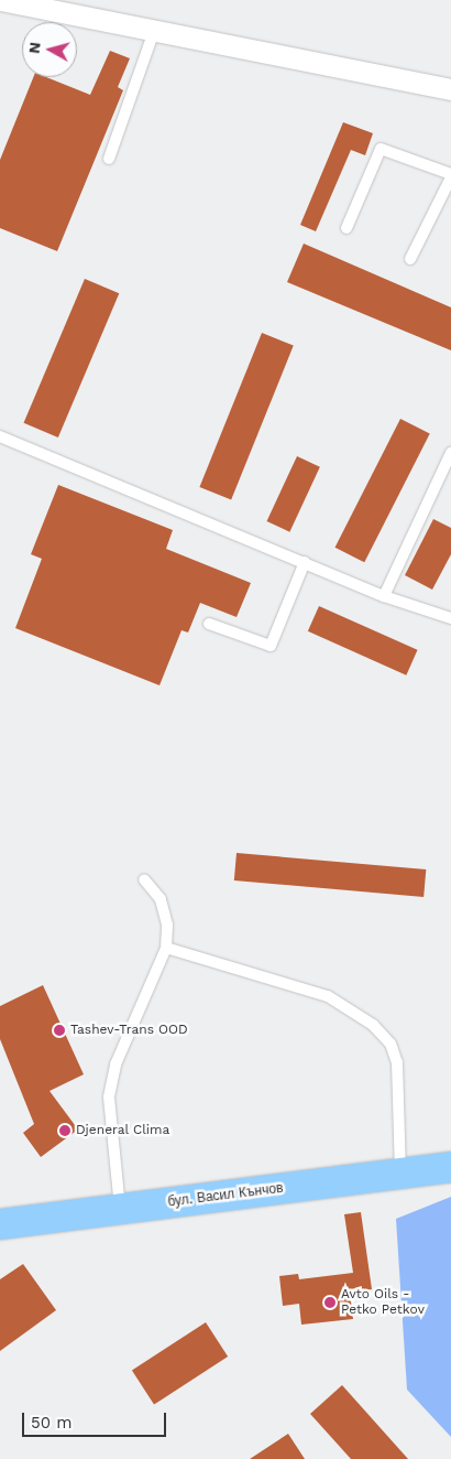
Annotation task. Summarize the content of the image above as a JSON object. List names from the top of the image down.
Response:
{
  "streets": {
    "main road": ["бул. Васил Кънчов"]
  },
  "places": ["Tashev-Trans OOD", "Djeneral Clima", "Avto Oils - Petko Petkov"],
  "scale_bar": "50 m",
  "north": "left"
}
